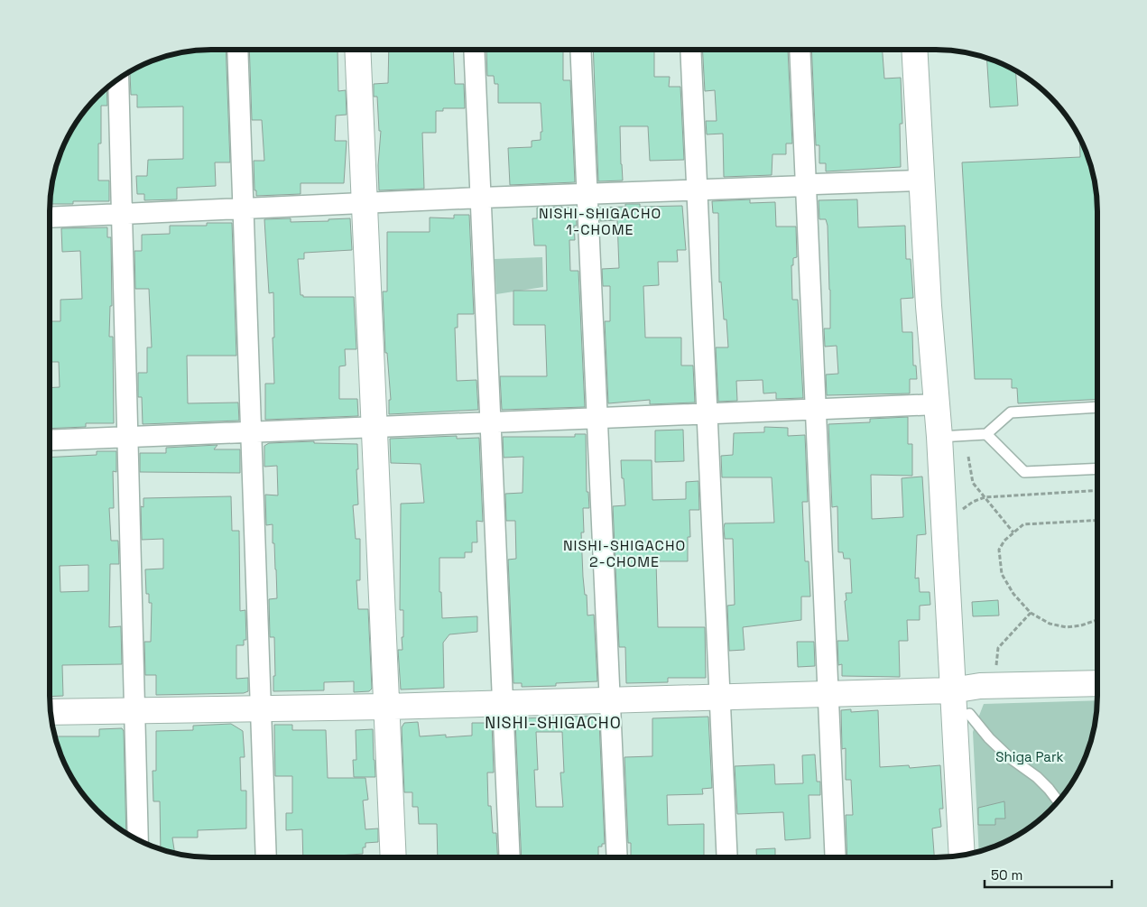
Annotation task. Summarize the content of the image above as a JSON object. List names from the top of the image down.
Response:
{
  "districts": ["NISHI-SHIGACHO 1-CHOME", "NISHI-SHIGACHO 2-CHOME", "NISHI-SHIGACHO"],
  "parks": ["Shiga Park"],
  "scale_bar": "50 m"
}
